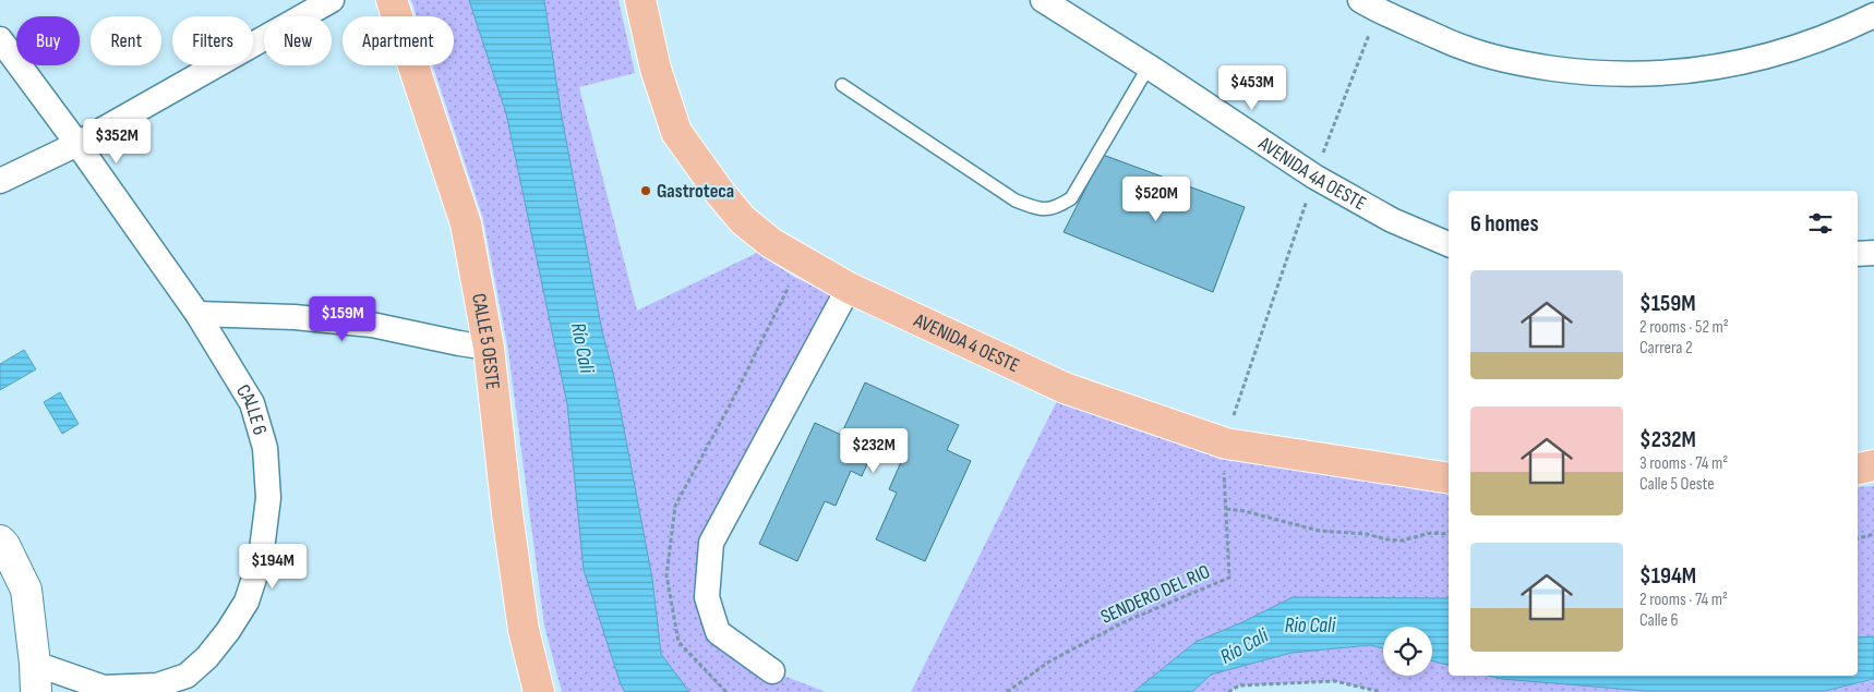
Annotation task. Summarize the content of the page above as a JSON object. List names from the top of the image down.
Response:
{
  "streets": {
    "main road": ["CALLE 5 OESTE", "AVENIDA 4 OESTE"],
    "street": ["AVENIDA 4A OESTE", "CALLE 6"],
    "path": ["SENDERO DEL RIO"]
  },
  "water": ["Río Cali", "Rio Cali"],
  "places": ["Gastroteca"],
  "page": {
    "chip": [
      "Buy",
      "Rent",
      "Filters",
      "New",
      "Apartment"
    ],
    "price": [
      "$453M",
      "$352M",
      "$520M",
      "$159M",
      "$232M",
      "$194M"
    ],
    "heading": "6 homes",
    "list": [
      {
        "name": "$159M",
        "note": "2 rooms · 52 m² · Carrera 2"
      },
      {
        "name": "$232M",
        "note": "3 rooms · 74 m² · Calle 5 Oeste"
      },
      {
        "name": "$194M",
        "note": "2 rooms · 74 m² · Calle 6"
      }
    ]
  }
}
